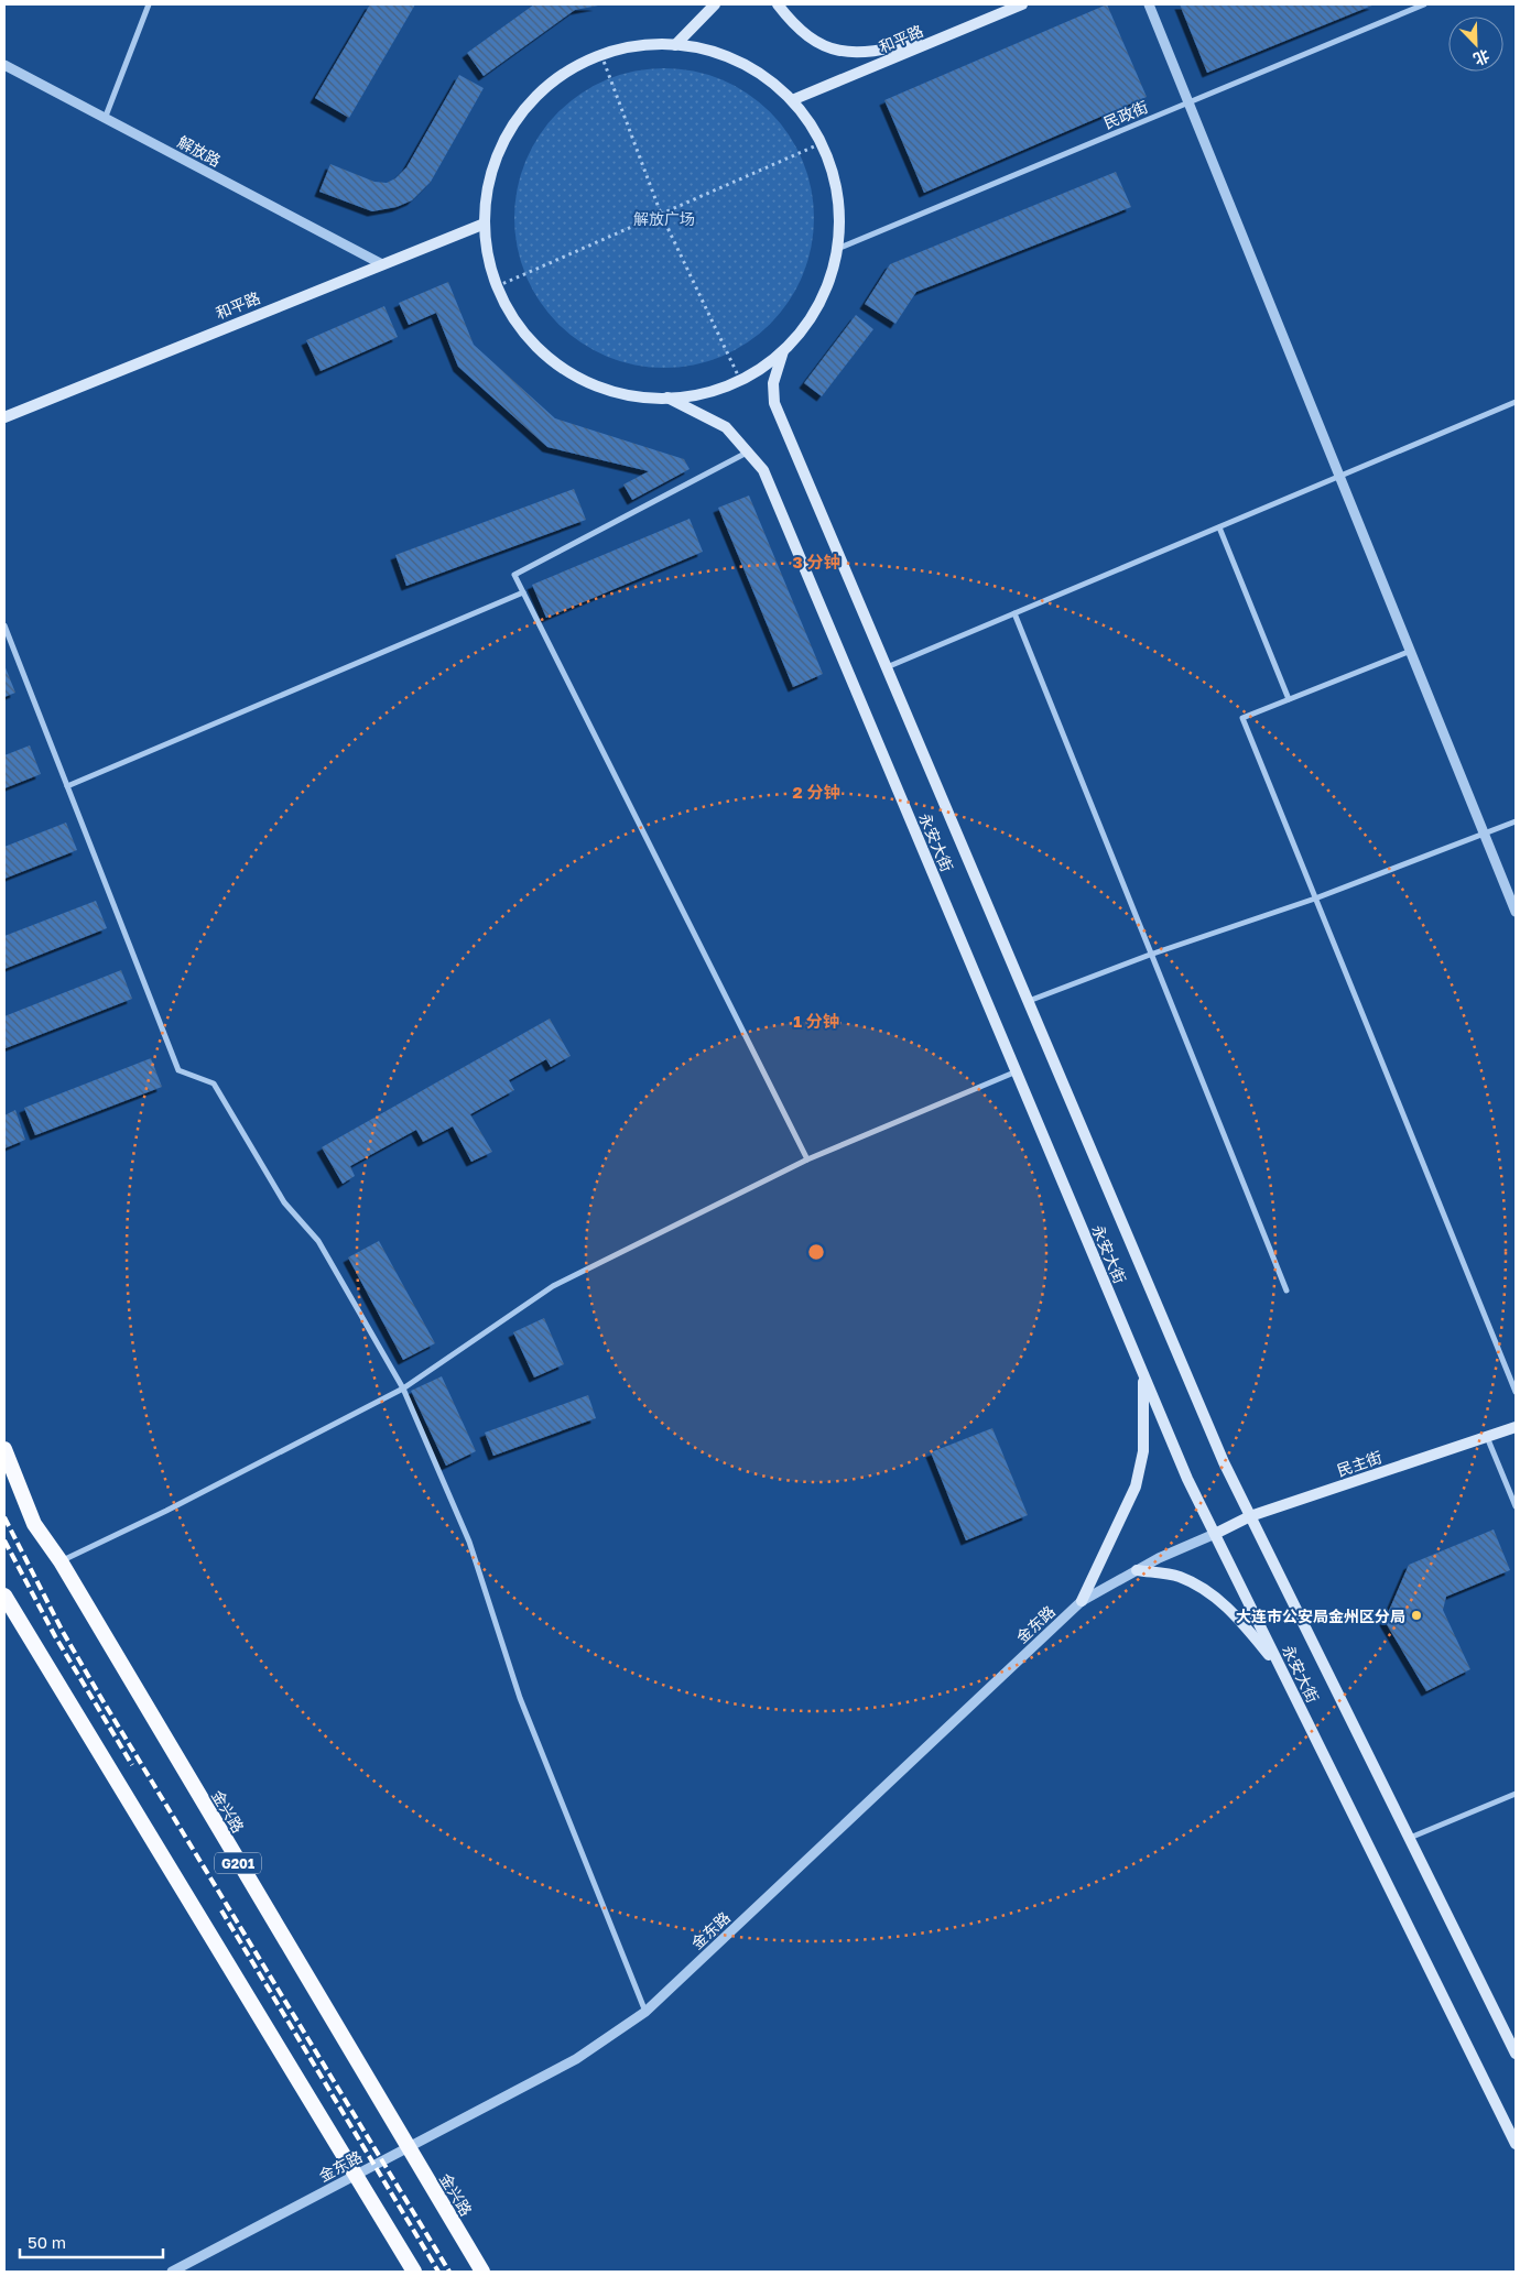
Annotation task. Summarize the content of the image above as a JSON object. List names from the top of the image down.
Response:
{
  "streets": {
    "highway": ["金兴路", "G201"],
    "main road": ["和平路", "永安大街", "民主街"],
    "street": ["民政街", "解放路", "金东路"]
  },
  "crossings": [
    ["和平路", "解放路"],
    ["永安大街", "民主街"],
    ["永安大街", "金东路"],
    ["民主街", "金东路"],
    ["金东路", "金兴路"]
  ],
  "parks": ["解放广场"],
  "places": ["大连市公安局金州区分局"],
  "scale_bar": "50 m",
  "north": "bottom right",
  "rings": ["3 分钟", "2 分钟", "1 分钟"]
}
